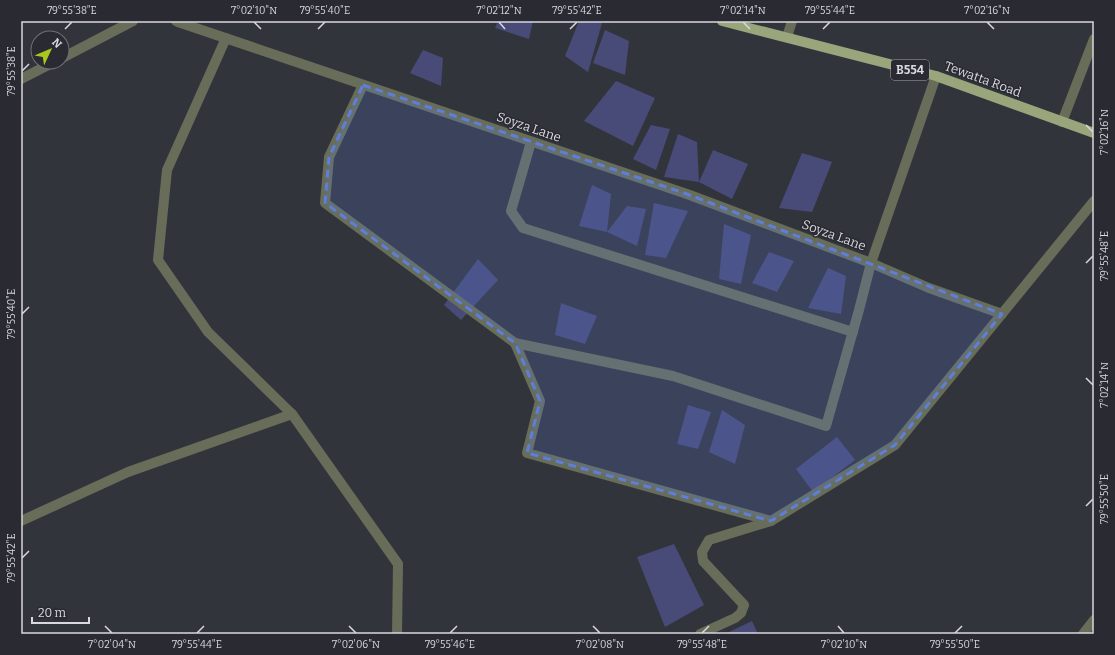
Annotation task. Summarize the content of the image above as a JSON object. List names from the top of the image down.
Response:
{
  "streets": {
    "main road": ["B554", "Tewatta Road"],
    "street": ["Soyza Lane"]
  },
  "scale_bar": "20 m",
  "north": "top right",
  "coordinates": [
    "79°55'38\"E",
    "7°02'10\"N",
    "79°55'40\"E",
    "7°02'12\"N",
    "79°55'42\"E",
    "7°02'14\"N",
    "79°55'44\"E",
    "7°02'16\"N",
    "79°55'48\"E",
    "79°55'50\"E",
    "7°02'04\"N",
    "7°02'06\"N",
    "79°55'46\"E",
    "7°02'08\"N"
  ]
}
